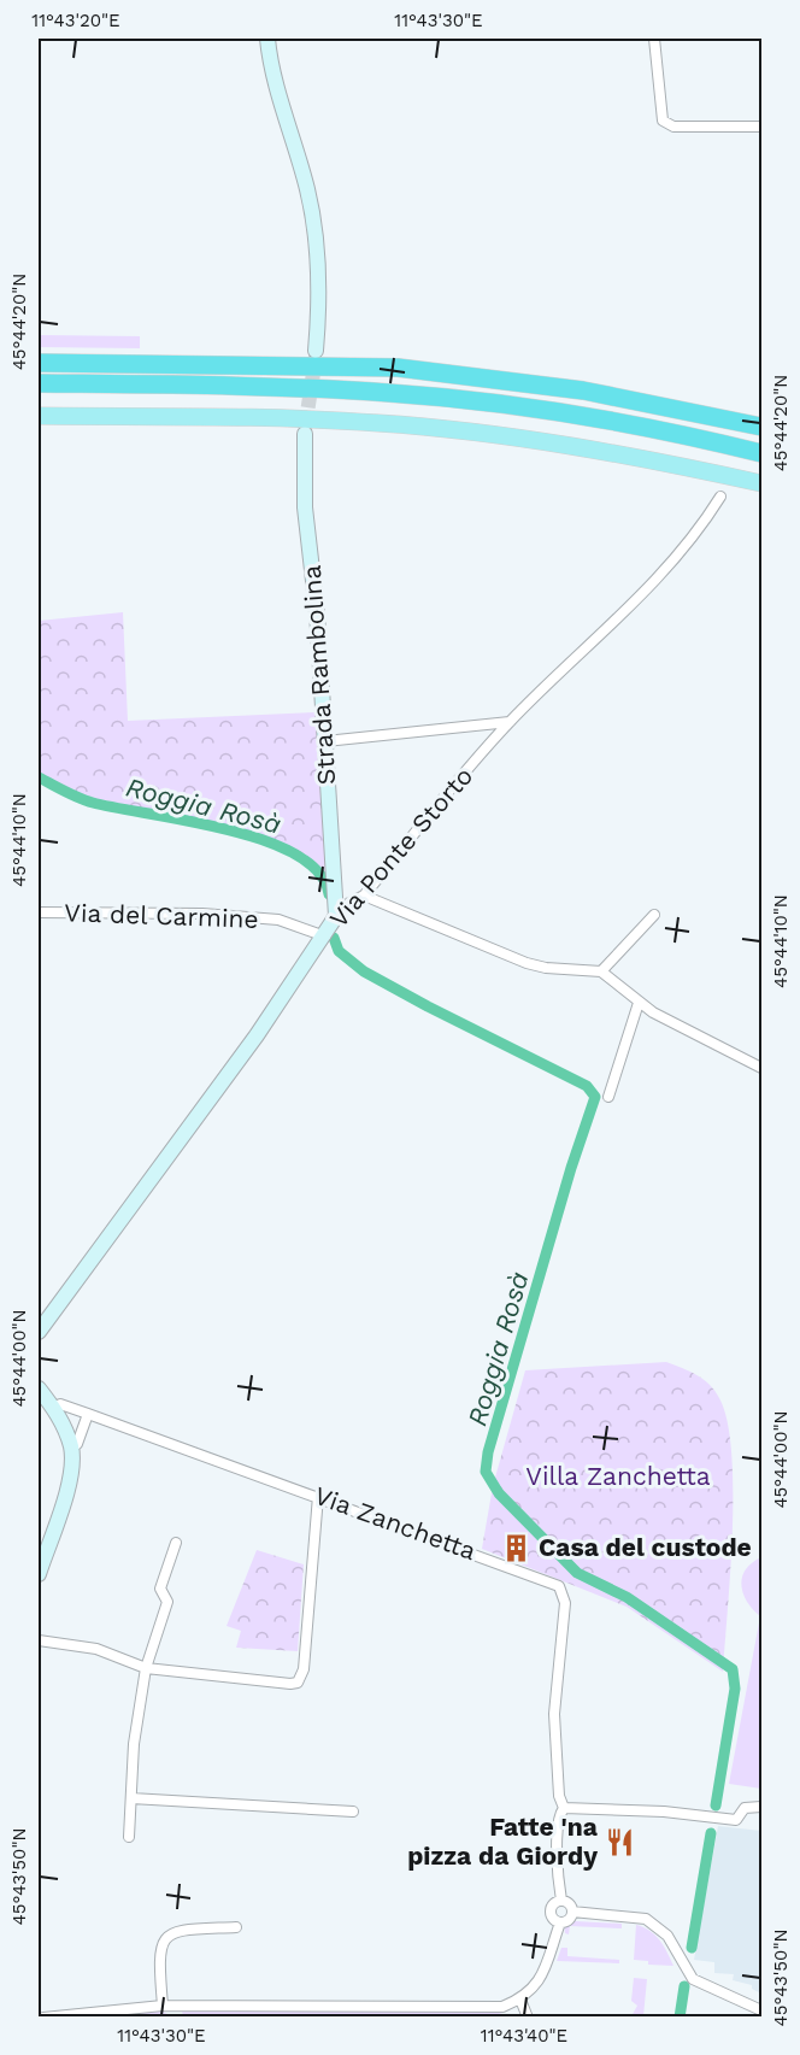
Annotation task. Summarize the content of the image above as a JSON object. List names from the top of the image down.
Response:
{
  "streets": {
    "street": [
      "Strada Rambolina",
      "Via Ponte Storto",
      "Via del Carmine",
      "Via Zanchetta"
    ]
  },
  "crossings": [
    ["Strada Rambolina", "Via Ponte Storto"],
    ["Via Ponte Storto", "Via del Carmine"]
  ],
  "water": ["Roggia Rosà"],
  "parks": ["Villa Zanchetta"],
  "places": {
    "building": ["Casa del custode"],
    "restaurant": ["Fatte 'na pizza da Giordy"]
  },
  "coordinates": [
    "11°43'20\"E",
    "11°43'30\"E",
    "45°44'20\"N",
    "45°44'10\"N",
    "45°44'00\"N",
    "45°43'50\"N",
    "11°43'40\"E"
  ]
}
